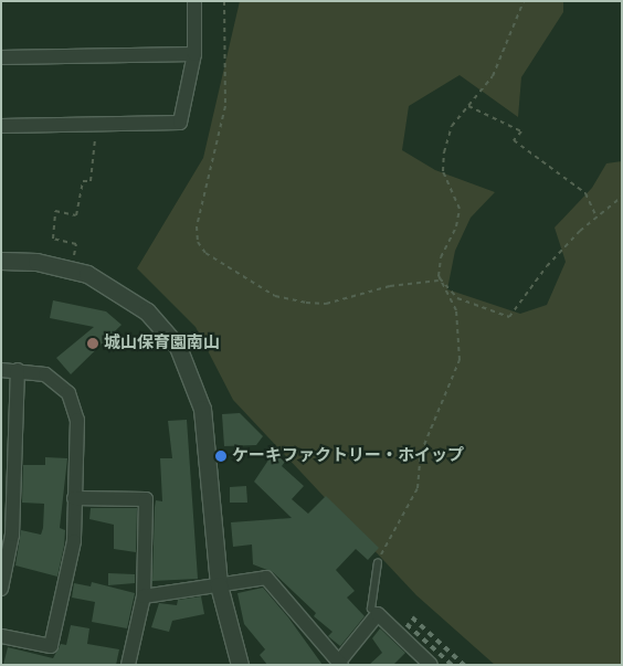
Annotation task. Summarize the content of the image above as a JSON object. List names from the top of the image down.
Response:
{
  "places": ["城山保育園南山", "ケーキファクトリー・ホイップ"]
}
